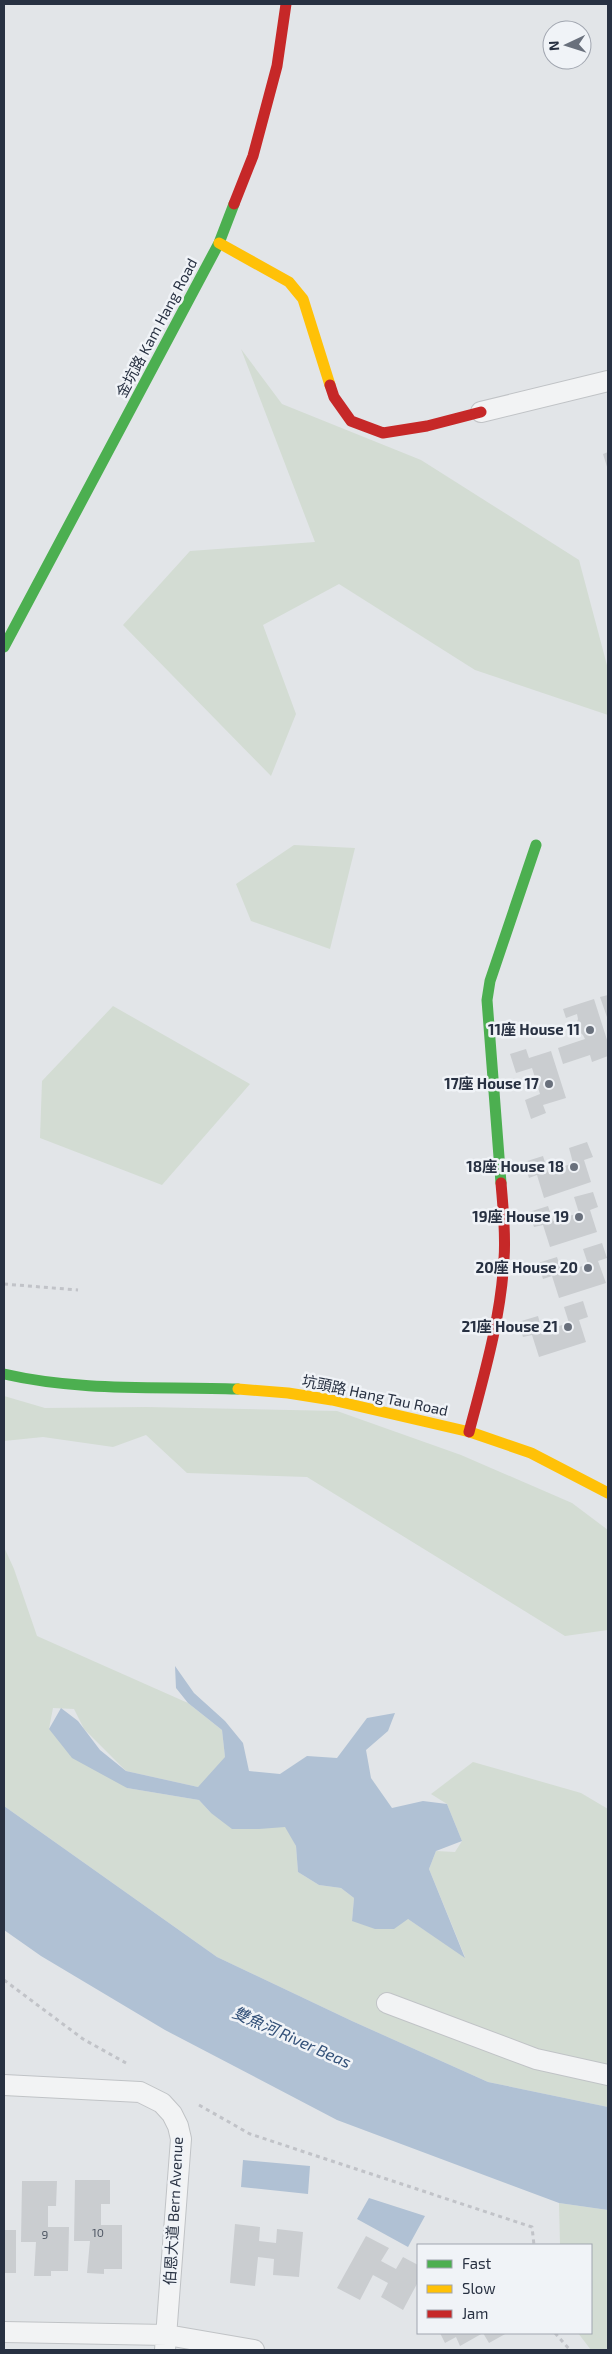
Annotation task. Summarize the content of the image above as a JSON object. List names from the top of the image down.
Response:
{
  "streets": {
    "street": ["金坑路 Kam Hang Road", "坑頭路 Hang Tau Road"],
    "lane": ["伯恩大道 Bern Avenue"]
  },
  "water": ["雙魚河 River Beas"],
  "places": [
    "11座 House 11",
    "17座 House 17",
    "18座 House 18",
    "19座 House 19",
    "20座 House 20",
    "21座 House 21"
  ],
  "house_numbers": ["10", "9"],
  "legend": ["Fast", "Slow", "Jam"],
  "north": "left"
}
